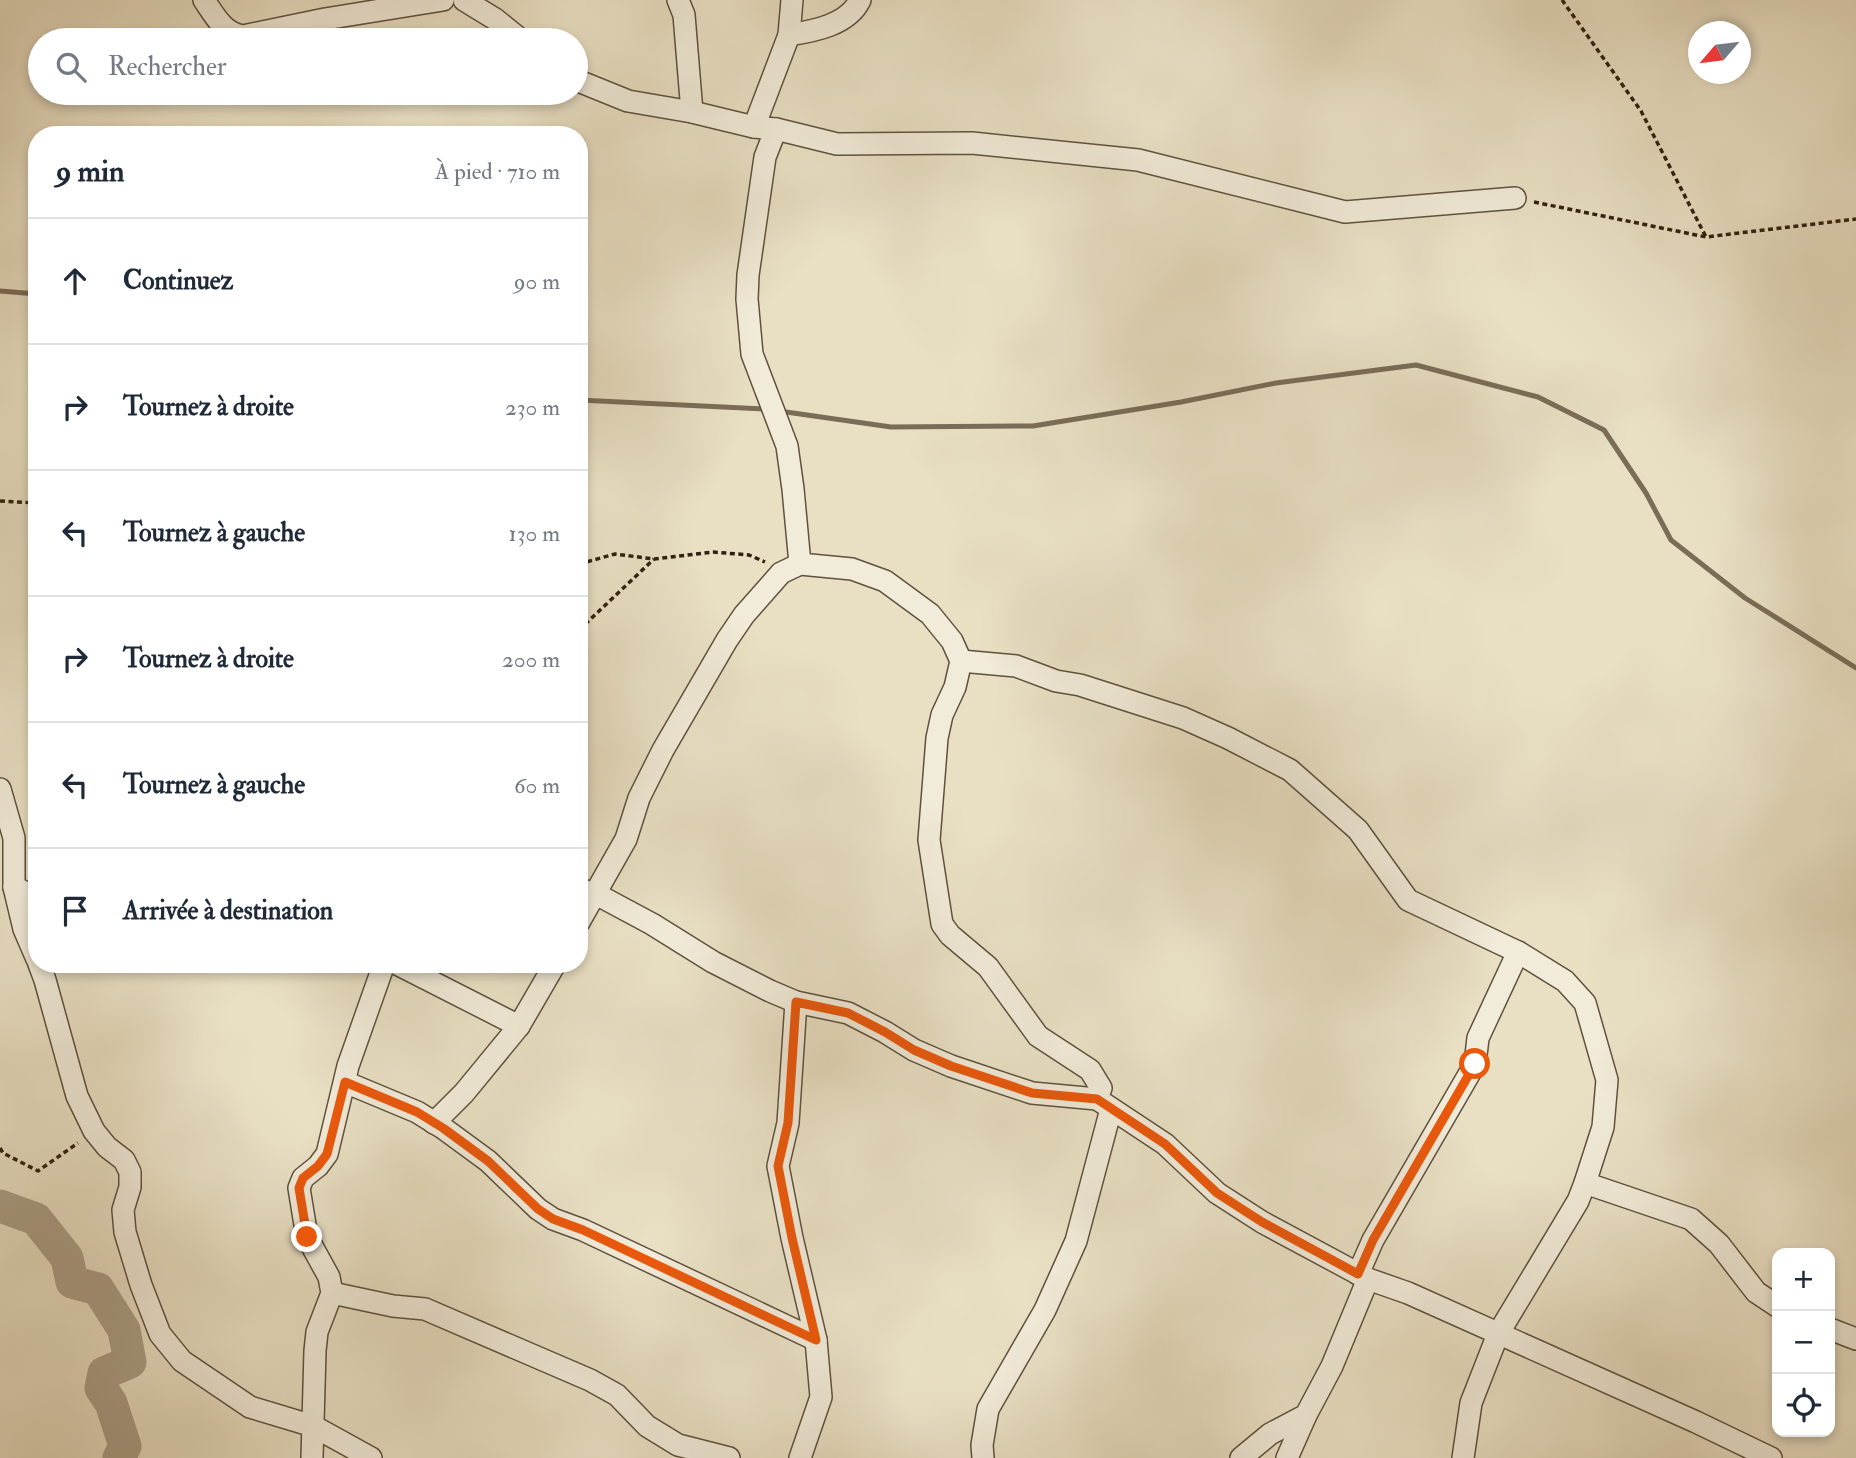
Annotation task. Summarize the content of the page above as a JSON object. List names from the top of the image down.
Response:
{
  "north": "bottom left",
  "page": {
    "search": "Rechercher",
    "heading": ["9 min", "À pied · 710 m"],
    "list": [
      ["Continuez", "90 m"],
      ["Tournez à droite", "230 m"],
      ["Tournez à gauche", "130 m"],
      ["Tournez à droite", "200 m"],
      ["Tournez à gauche", "60 m"],
      "Arrivée à destination"
    ],
    "map_buttons": ["+", "−"]
  }
}
